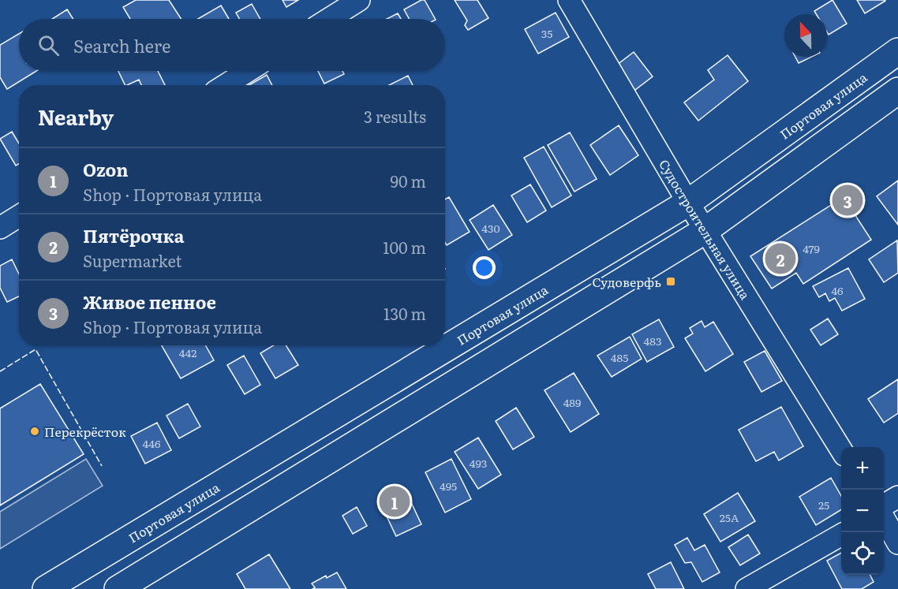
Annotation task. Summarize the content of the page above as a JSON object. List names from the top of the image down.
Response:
{
  "streets": {
    "main road": ["Портовая улица"],
    "street": ["Судостроительная улица"]
  },
  "crossings": [
    ["Портовая улица", "Судостроительная улица"]
  ],
  "places": {
    "transit": ["Судоверфь"],
    "other": ["Перекрёсток"]
  },
  "house_numbers": [
    "35",
    "430",
    "479",
    "46",
    "483",
    "442",
    "485",
    "489",
    "446",
    "493",
    "495",
    "25",
    "25А"
  ],
  "north": "top",
  "page": {
    "search": "Search here",
    "heading": ["Nearby", "3 results"],
    "list": [
      {
        "mark": "1",
        "name": "Ozon",
        "note": "Shop · Портовая улица",
        "value": "90 m"
      },
      {
        "mark": "2",
        "name": "Пятёрочка",
        "note": "Supermarket",
        "value": "100 m"
      },
      {
        "mark": "3",
        "name": "Живое пенное",
        "note": "Shop · Портовая улица",
        "value": "130 m"
      }
    ],
    "pins": ["3", "2", "1"],
    "map_buttons": ["+", "−"]
  }
}
